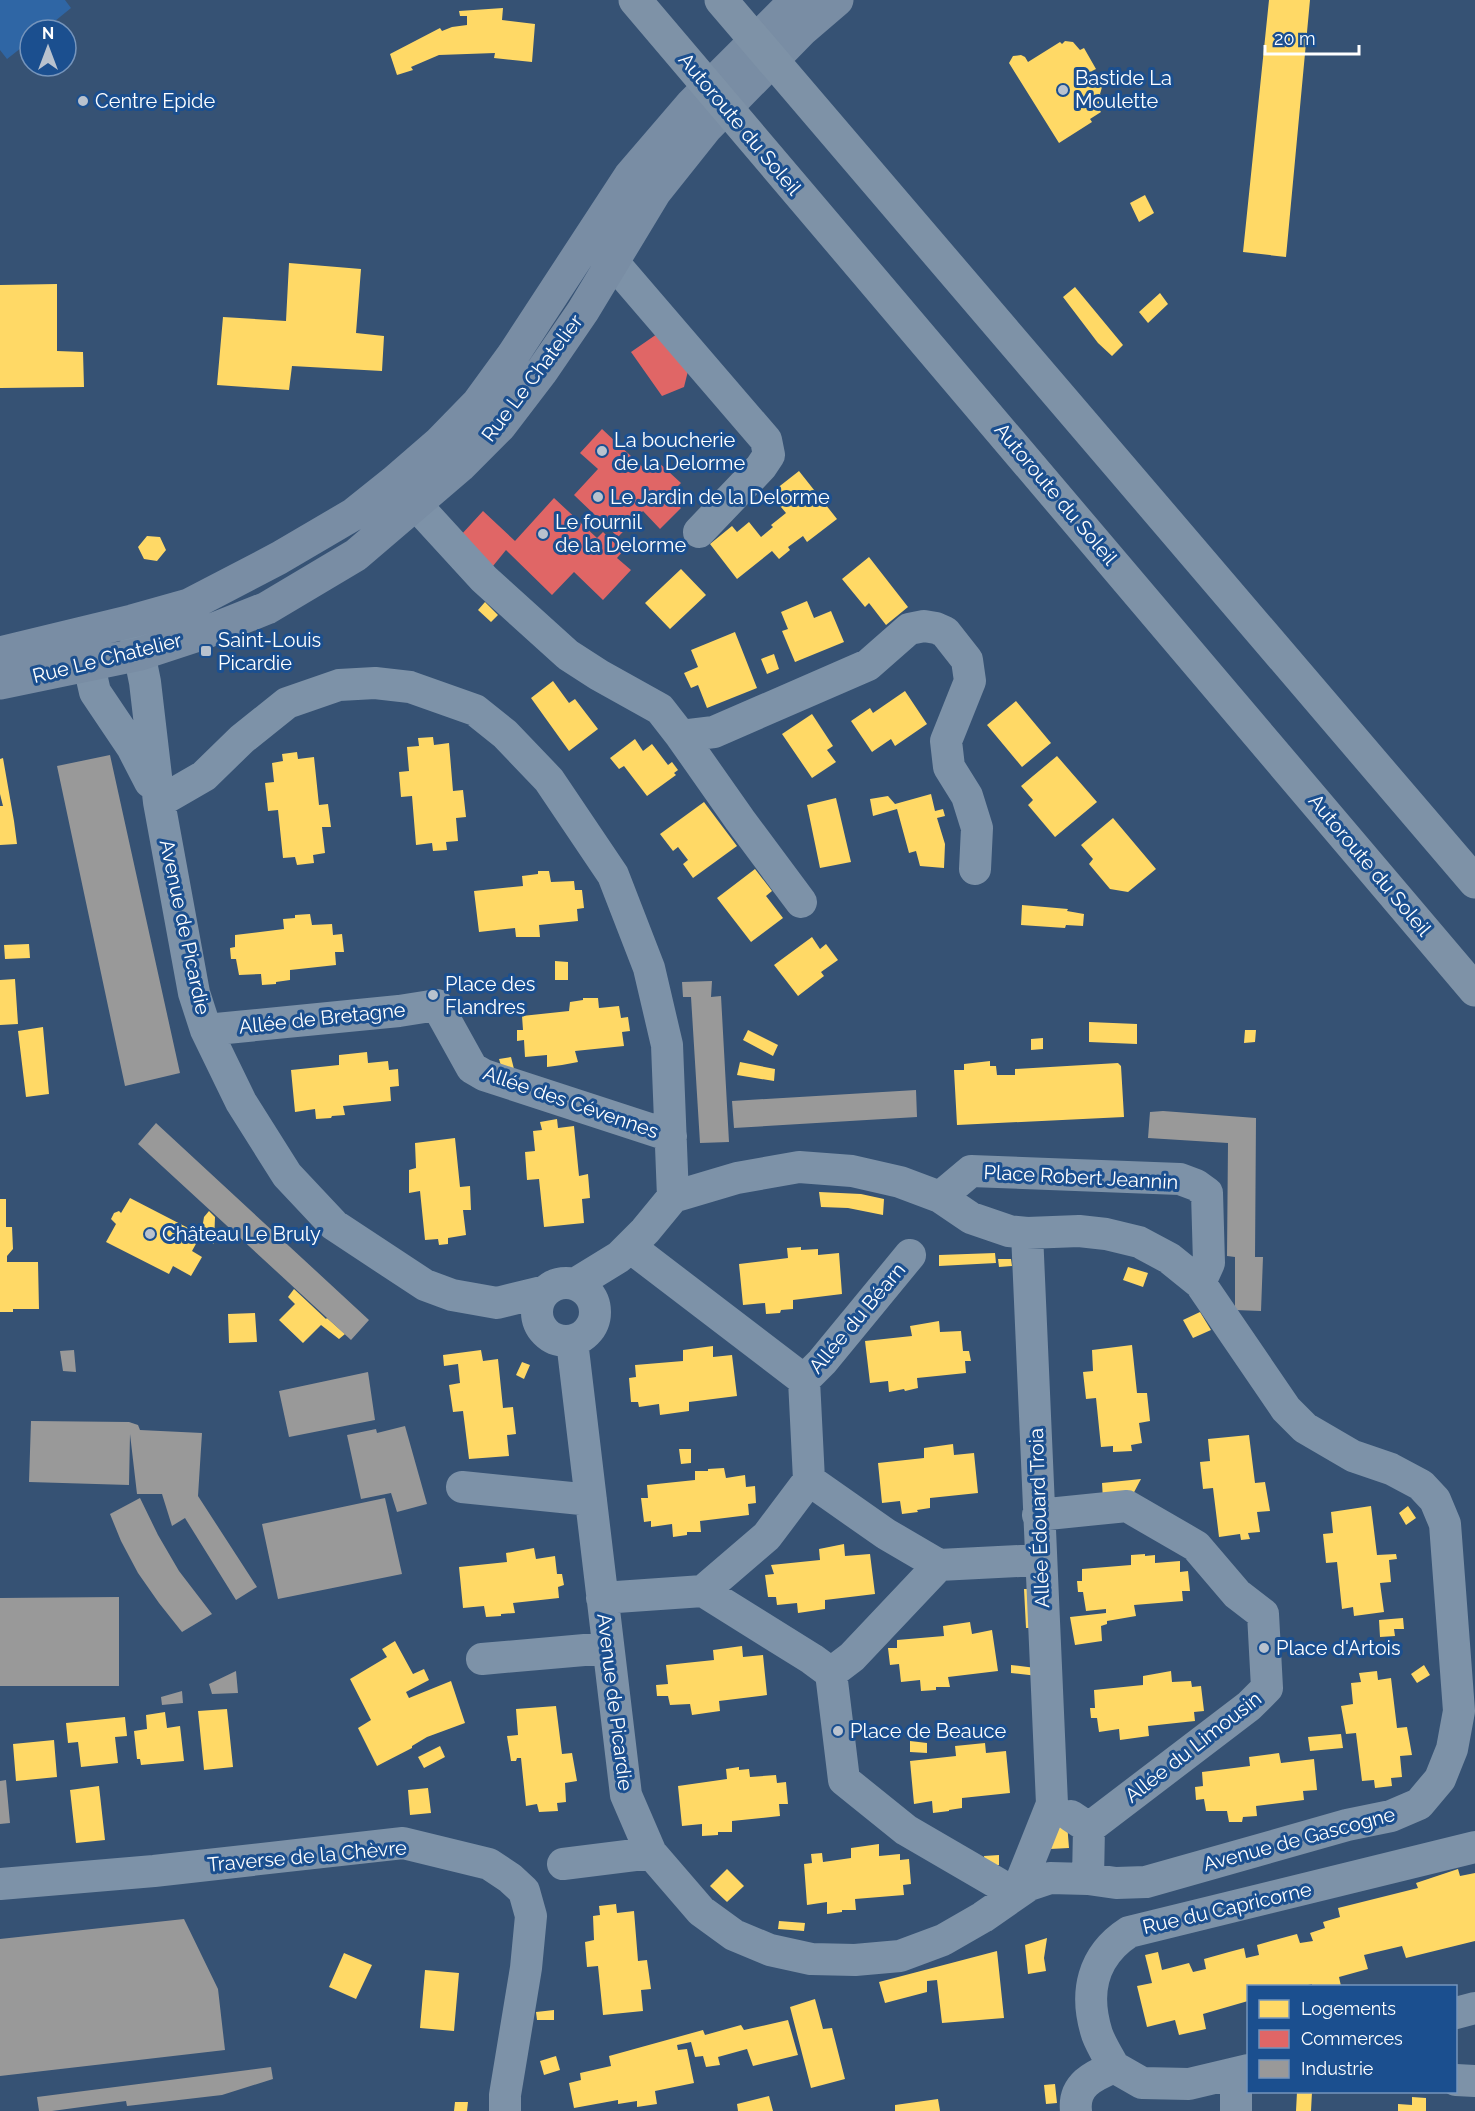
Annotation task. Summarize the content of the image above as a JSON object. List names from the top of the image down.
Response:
{
  "streets": {
    "highway": ["Autoroute du Soleil"],
    "main road": ["Rue Le Chatelier"],
    "street": [
      "Avenue de Picardie",
      "Allée de Bretagne",
      "Allée des Cévennes",
      "Place Robert Jeannin",
      "Allée du Béarn",
      "Allée Édouard Troia",
      "Allée du Limousin",
      "Avenue de Gascogne",
      "Traverse de la Chèvre",
      "Rue du Capricorne"
    ]
  },
  "crossings": [
    ["Rue Le Chatelier", "Avenue de Picardie"],
    ["Avenue de Picardie", "Allée de Bretagne"],
    ["Avenue de Picardie", "Allée Édouard Troia"],
    ["Avenue de Picardie", "Avenue de Gascogne"],
    ["Allée de Bretagne", "Allée des Cévennes"],
    ["Place Robert Jeannin", "Avenue de Gascogne"],
    ["Allée Édouard Troia", "Allée du Limousin"],
    ["Allée Édouard Troia", "Avenue de Gascogne"]
  ],
  "places": {
    "other": [
      "Bastide La Moulette",
      "Centre Epide",
      "La boucherie de la Delorme",
      "Le Jardin de la Delorme",
      "Le fournil de la Delorme",
      "Place des Flandres",
      "Château Le Bruly",
      "Place d'Artois",
      "Place de Beauce"
    ],
    "transit": ["Saint-Louis Picardie"]
  },
  "legend": ["Logements", "Commerces", "Industrie"],
  "scale_bar": "20 m",
  "north": "top"
}
